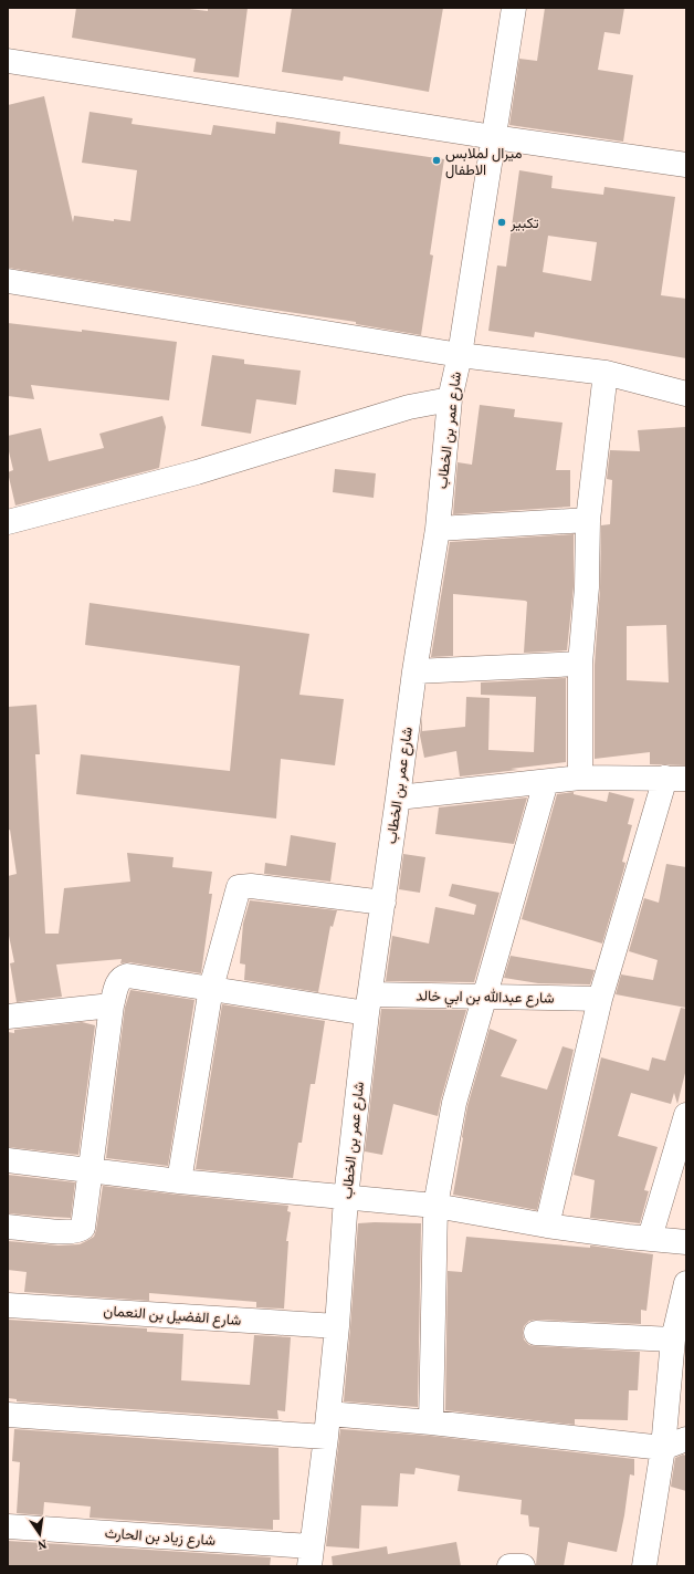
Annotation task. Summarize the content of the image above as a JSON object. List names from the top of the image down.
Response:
{
  "streets": {
    "street": [
      "شارع عمر بن الخطاب",
      "شارع عبدالله بن ابي خالد",
      "شارع الفضيل بن النعمان",
      "شارع زياد بن الحارث"
    ]
  },
  "crossings": [
    ["شارع عمر بن الخطاب", "شارع عبدالله بن ابي خالد"],
    ["شارع عمر بن الخطاب", "شارع الفضيل بن النعمان"],
    ["شارع عمر بن الخطاب", "شارع زياد بن الحارث"]
  ],
  "places": ["ميرال لملابس الاطفال", "تكبير"],
  "north": "bottom"
}
